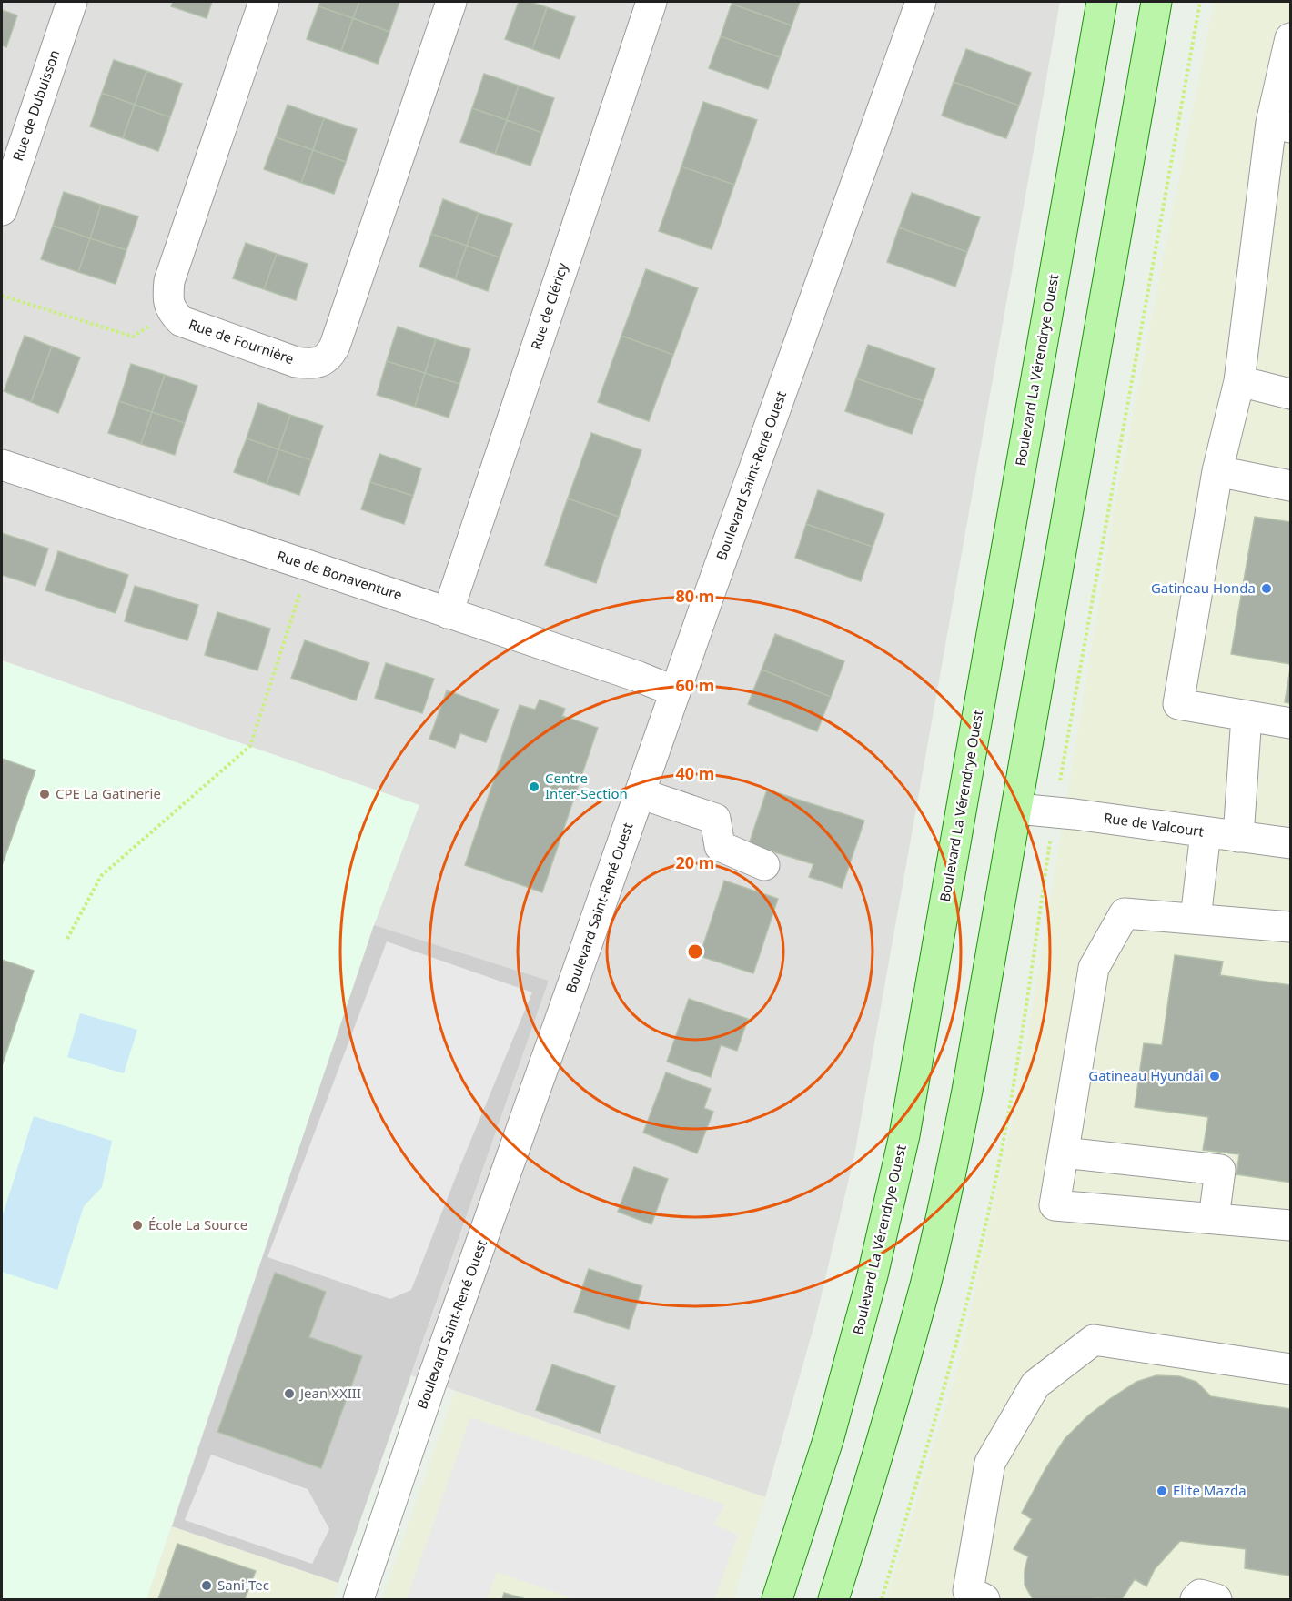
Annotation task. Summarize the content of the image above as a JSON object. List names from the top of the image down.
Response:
{
  "streets": {
    "main road": ["Boulevard La Vérendrye Ouest"],
    "street": [
      "Rue de Dubuisson",
      "Rue de Cléricy",
      "Rue de Fournière",
      "Boulevard Saint-René Ouest",
      "Rue de Bonaventure",
      "Rue de Valcourt"
    ]
  },
  "crossings": [
    ["Rue de Cléricy", "Rue de Bonaventure"],
    ["Boulevard Saint-René Ouest", "Rue de Bonaventure"]
  ],
  "places": [
    "Gatineau Honda",
    "Centre Inter-Section",
    "CPE La Gatinerie",
    "Gatineau Hyundai",
    "École La Source",
    "Jean XXIII",
    "Elite Mazda",
    "Sani-Tec"
  ],
  "rings": [
    "80 m",
    "60 m",
    "40 m",
    "20 m"
  ]
}
